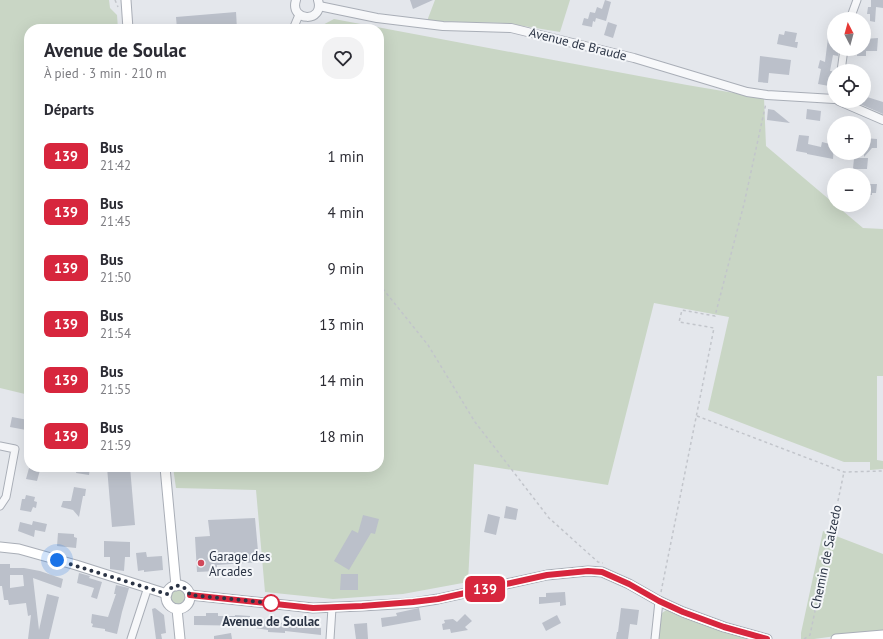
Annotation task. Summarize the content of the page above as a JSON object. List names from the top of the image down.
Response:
{
  "streets": {
    "street": ["Avenue de Braude"],
    "path": ["Chemin de Salzedo"]
  },
  "places": ["Garage des Arcades", "Avenue de Soulac"],
  "lines": ["bus line 139"],
  "north": "top",
  "page": {
    "on_map": "139",
    "map_buttons": ["+", "−"],
    "heading": [
      ["Avenue de Soulac", "À pied · 3 min · 210 m"],
      "Départs"
    ],
    "list": [
      {
        "mark": "139",
        "name": "Bus",
        "note": "21:42",
        "value": "1 min"
      },
      {
        "mark": "139",
        "name": "Bus",
        "note": "21:45",
        "value": "4 min"
      },
      {
        "mark": "139",
        "name": "Bus",
        "note": "21:50",
        "value": "9 min"
      },
      {
        "mark": "139",
        "name": "Bus",
        "note": "21:54",
        "value": "13 min"
      },
      {
        "mark": "139",
        "name": "Bus",
        "note": "21:55",
        "value": "14 min"
      },
      {
        "mark": "139",
        "name": "Bus",
        "note": "21:59",
        "value": "18 min"
      }
    ]
  }
}
